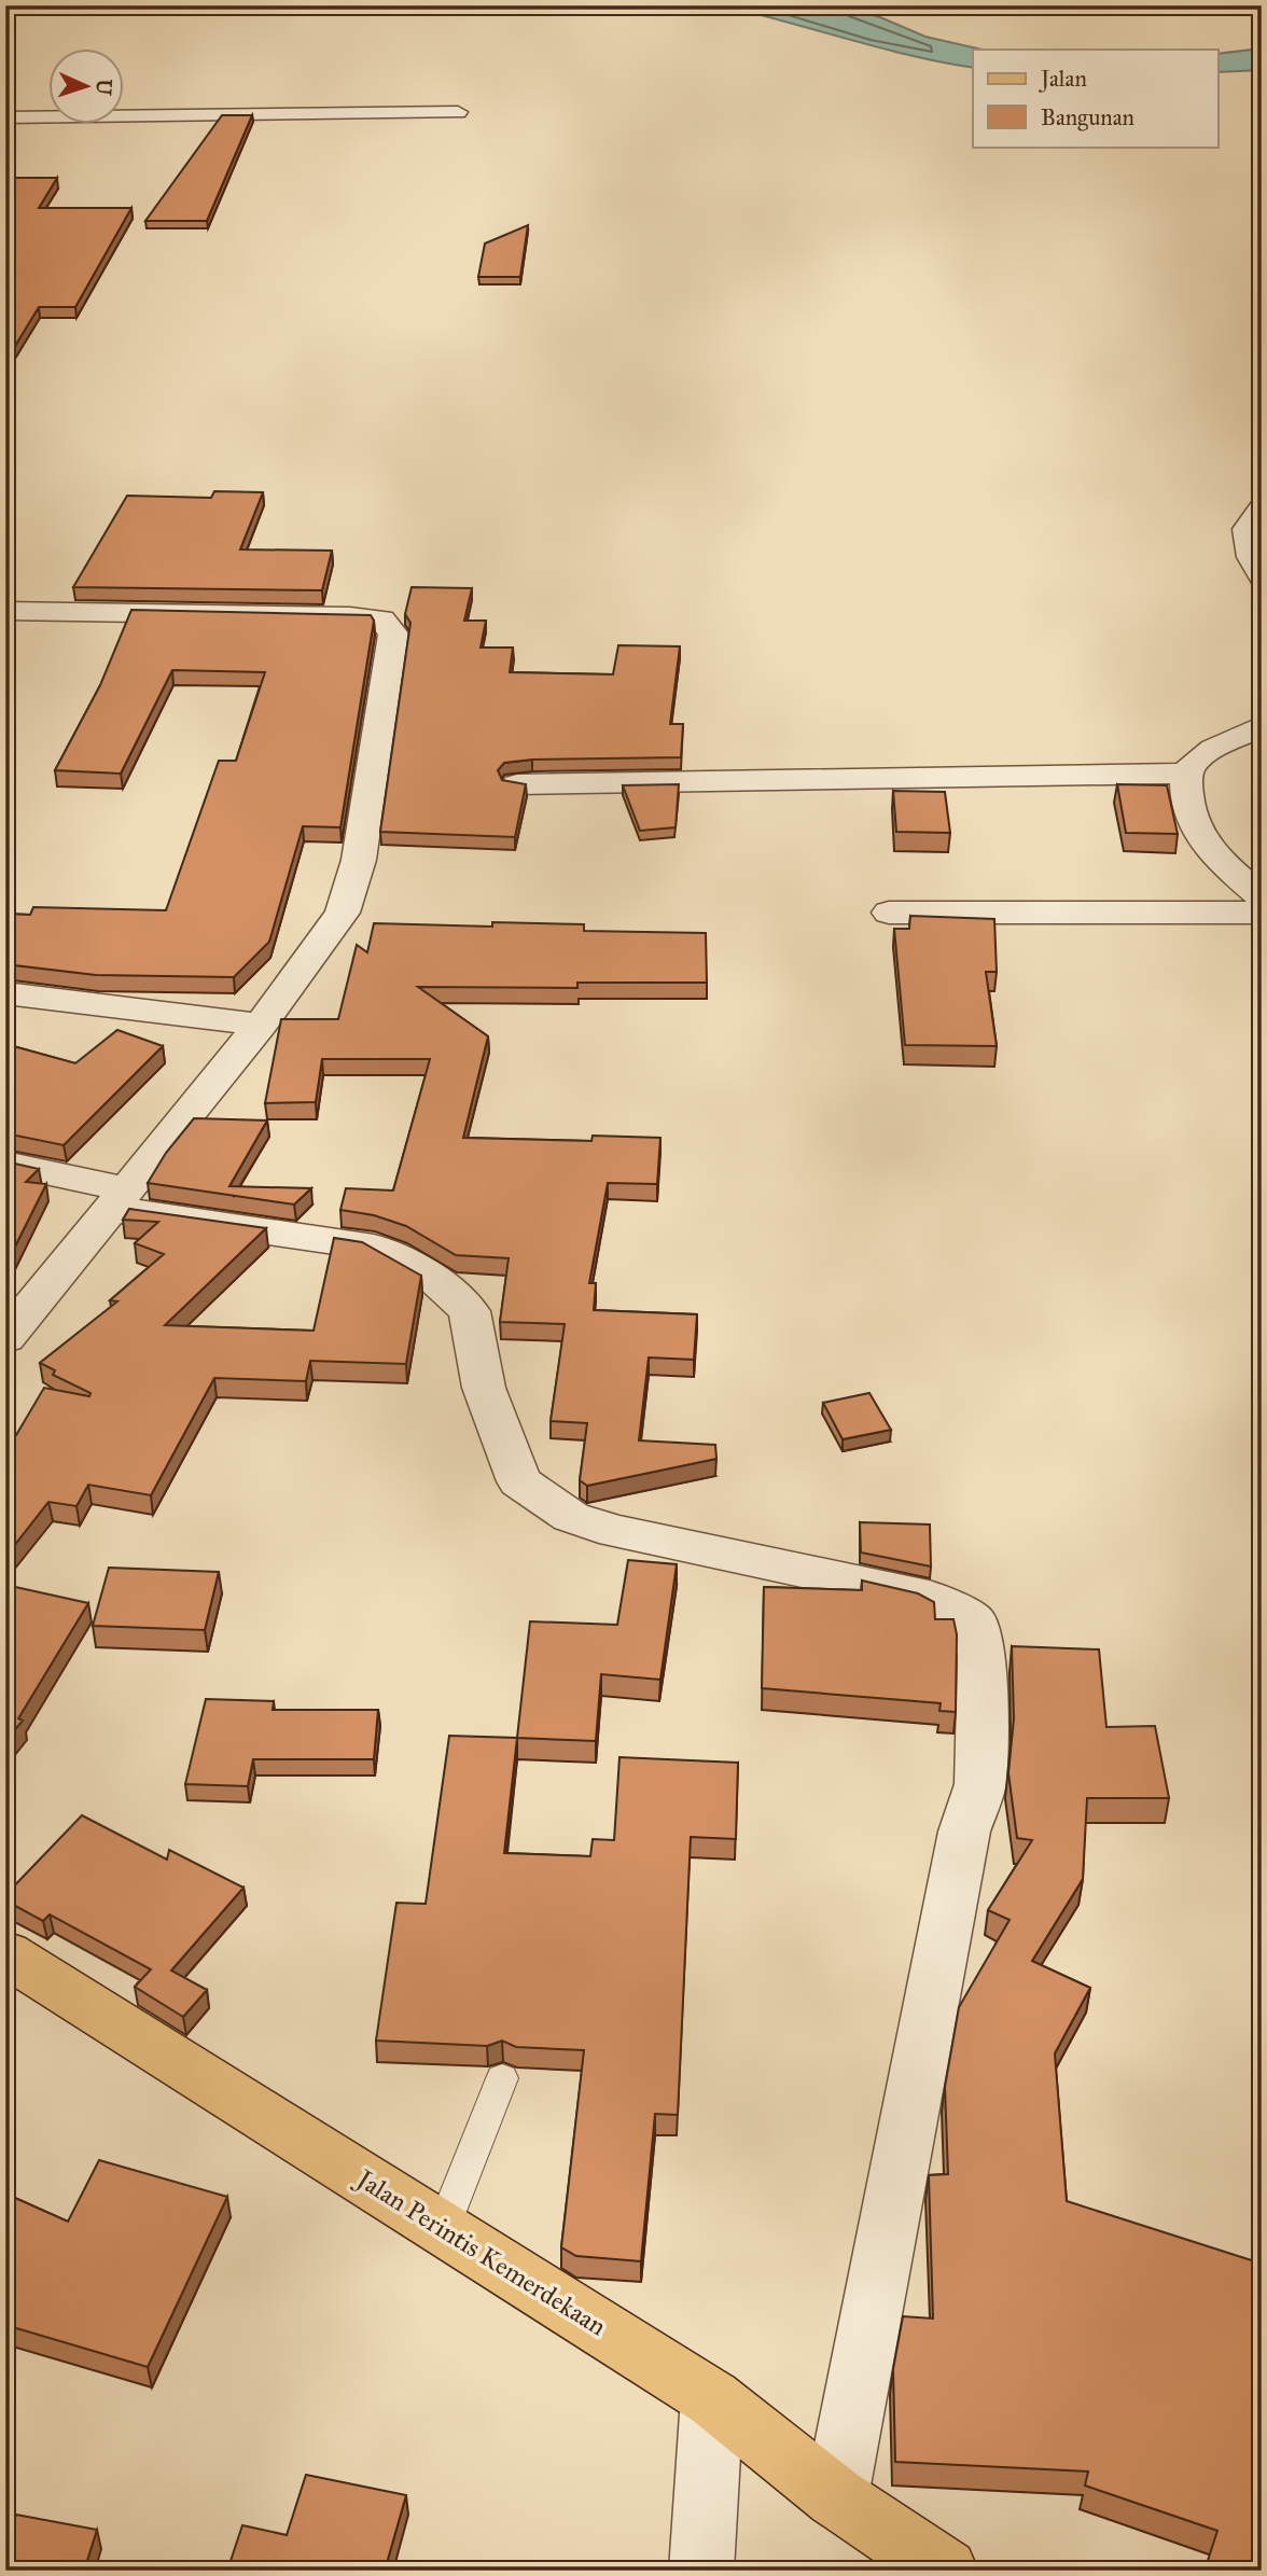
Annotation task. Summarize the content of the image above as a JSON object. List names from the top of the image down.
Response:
{
  "streets": {
    "main road": ["Jalan Perintis Kemerdekaan"]
  },
  "legend": ["Jalan", "Bangunan"],
  "north": "right"
}
